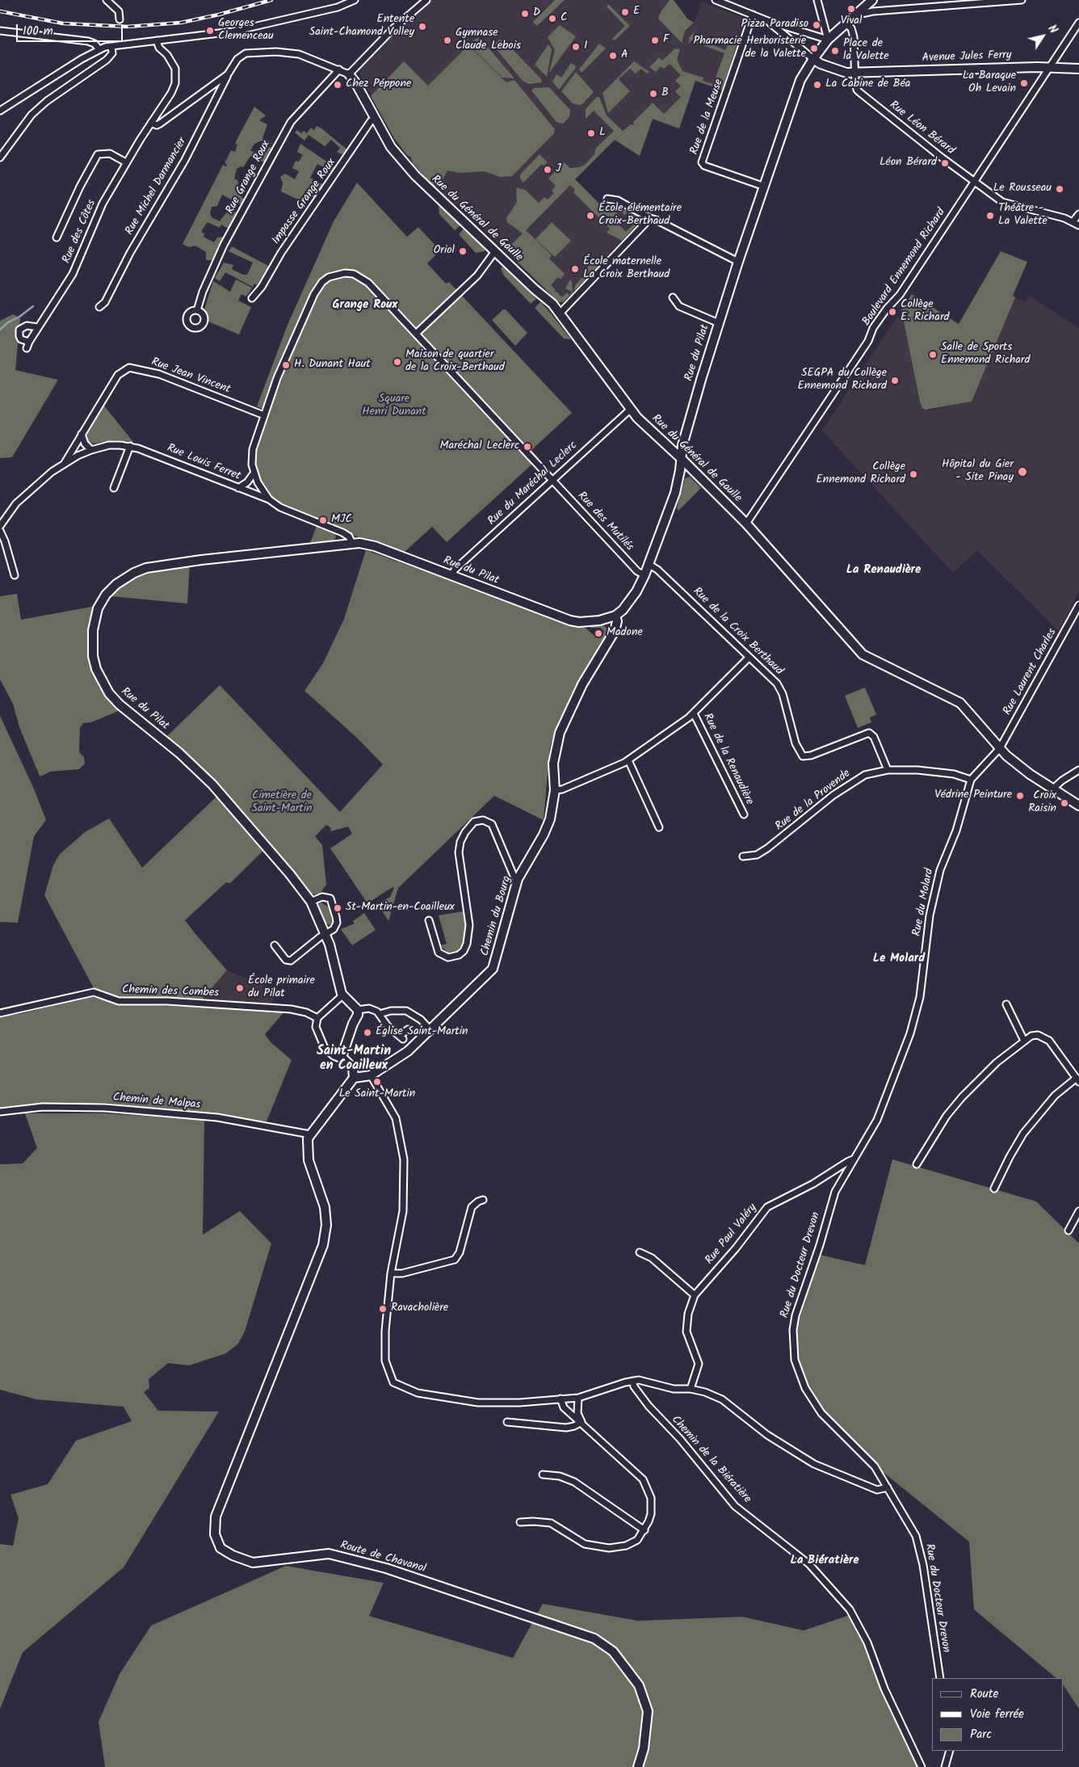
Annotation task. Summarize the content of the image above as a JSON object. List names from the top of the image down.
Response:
{
  "streets": {
    "street": [
      "Avenue Jules Ferry",
      "Rue de la Meuse",
      "Rue Léon Bérard",
      "Rue Grange Roux",
      "Rue Michel Darmancier",
      "Impasse Grange Roux",
      "Rue du Général de Gaulle",
      "Rue des Côtes",
      "Boulevard Ennemond Richard",
      "Rue du Pilat",
      "Rue Jean Vincent",
      "Rue Louis Ferret",
      "Rue du Maréchal Leclerc",
      "Rue des Mutilés",
      "Rue de la Croix Berthaud",
      "Rue Laurent Charles",
      "Rue de la Renaudière",
      "Rue de la Provende",
      "Rue du Molard",
      "Chemin du Bourg",
      "Chemin des Combes",
      "Chemin de Malpas",
      "Rue Paul Valéry",
      "Rue du Docteur Drevon",
      "Chemin de la Biératière",
      "Route de Chavanol"
    ]
  },
  "crossings": [
    ["Avenue Jules Ferry", "Rue Léon Bérard"],
    ["Avenue Jules Ferry", "Boulevard Ennemond Richard"],
    ["Avenue Jules Ferry", "Rue du Pilat"],
    ["Rue de la Meuse", "Rue du Pilat"],
    ["Rue Léon Bérard", "Boulevard Ennemond Richard"],
    ["Impasse Grange Roux", "Rue du Général de Gaulle"],
    ["Rue du Général de Gaulle", "Boulevard Ennemond Richard"],
    ["Rue du Général de Gaulle", "Rue du Pilat"],
    ["Rue du Général de Gaulle", "Rue du Maréchal Leclerc"],
    ["Rue du Général de Gaulle", "Rue Laurent Charles"],
    ["Rue du Général de Gaulle", "Rue du Molard"],
    ["Rue du Pilat", "Rue Louis Ferret"],
    ["Rue du Pilat", "Rue du Maréchal Leclerc"],
    ["Rue du Pilat", "Rue des Mutilés"],
    ["Rue du Pilat", "Rue de la Croix Berthaud"],
    ["Rue du Pilat", "Chemin du Bourg"],
    ["Rue Jean Vincent", "Rue Louis Ferret"],
    ["Rue Jean Vincent", "Rue des Mutilés"],
    ["Rue du Maréchal Leclerc", "Rue des Mutilés"],
    ["Rue de la Croix Berthaud", "Rue de la Renaudière"],
    ["Rue de la Croix Berthaud", "Rue de la Provende"],
    ["Rue Laurent Charles", "Rue du Molard"],
    ["Rue de la Renaudière", "Chemin du Bourg"],
    ["Rue de la Provende", "Rue du Molard"],
    ["Rue du Molard", "Rue Paul Valéry"],
    ["Rue du Molard", "Rue du Docteur Drevon"],
    ["Chemin de Malpas", "Route de Chavanol"],
    ["Rue Paul Valéry", "Rue du Docteur Drevon"]
  ],
  "districts": [
    "Grange Roux",
    "La Renaudière",
    "Le Molard",
    "Saint-Martin en Coailleux",
    "La Biératière"
  ],
  "parks": ["Square Henri Dunant", "Cimetière de Saint-Martin"],
  "places": [
    "Vival",
    "E",
    "D",
    "C",
    "Pizza Paradiso",
    "Entente Saint-Chamond Volley",
    "Georges Clemenceau",
    "Gymnase Claude Lebois",
    "F",
    "I",
    "Pharmacie Herboristerie de la Valette",
    "Place de la Valette",
    "A",
    "La Baraque Oh Levain",
    "Chez Péppone",
    "La Cabine de Béa",
    "B",
    "L",
    "Léon Bérard",
    "J",
    "Le Rousseau",
    "École élémentaire Croix-Berthaud",
    "Théâtre - La Valette",
    "Oriol",
    "École maternelle La Croix Berthaud",
    "Collège E. Richard",
    "Salle de Sports Ennemond Richard",
    "Maison de quartier de la Croix-Berthaud",
    "H. Dunant Haut",
    "SEGPA du Collège Ennemond Richard",
    "Maréchal Leclerc",
    "Hôpital du Gier - Site Pinay",
    "Collège Ennemond Richard",
    "MJC",
    "Madone",
    "Védrine Peinture",
    "Croix Raisin",
    "St-Martin-en-Coailleux",
    "École primaire du Pilat",
    "Église Saint-Martin",
    "Le Saint-Martin",
    "Ravacholière"
  ],
  "legend": ["Route", "Voie ferrée", "Parc"],
  "scale_bar": "100 m",
  "north": "top right"
}
